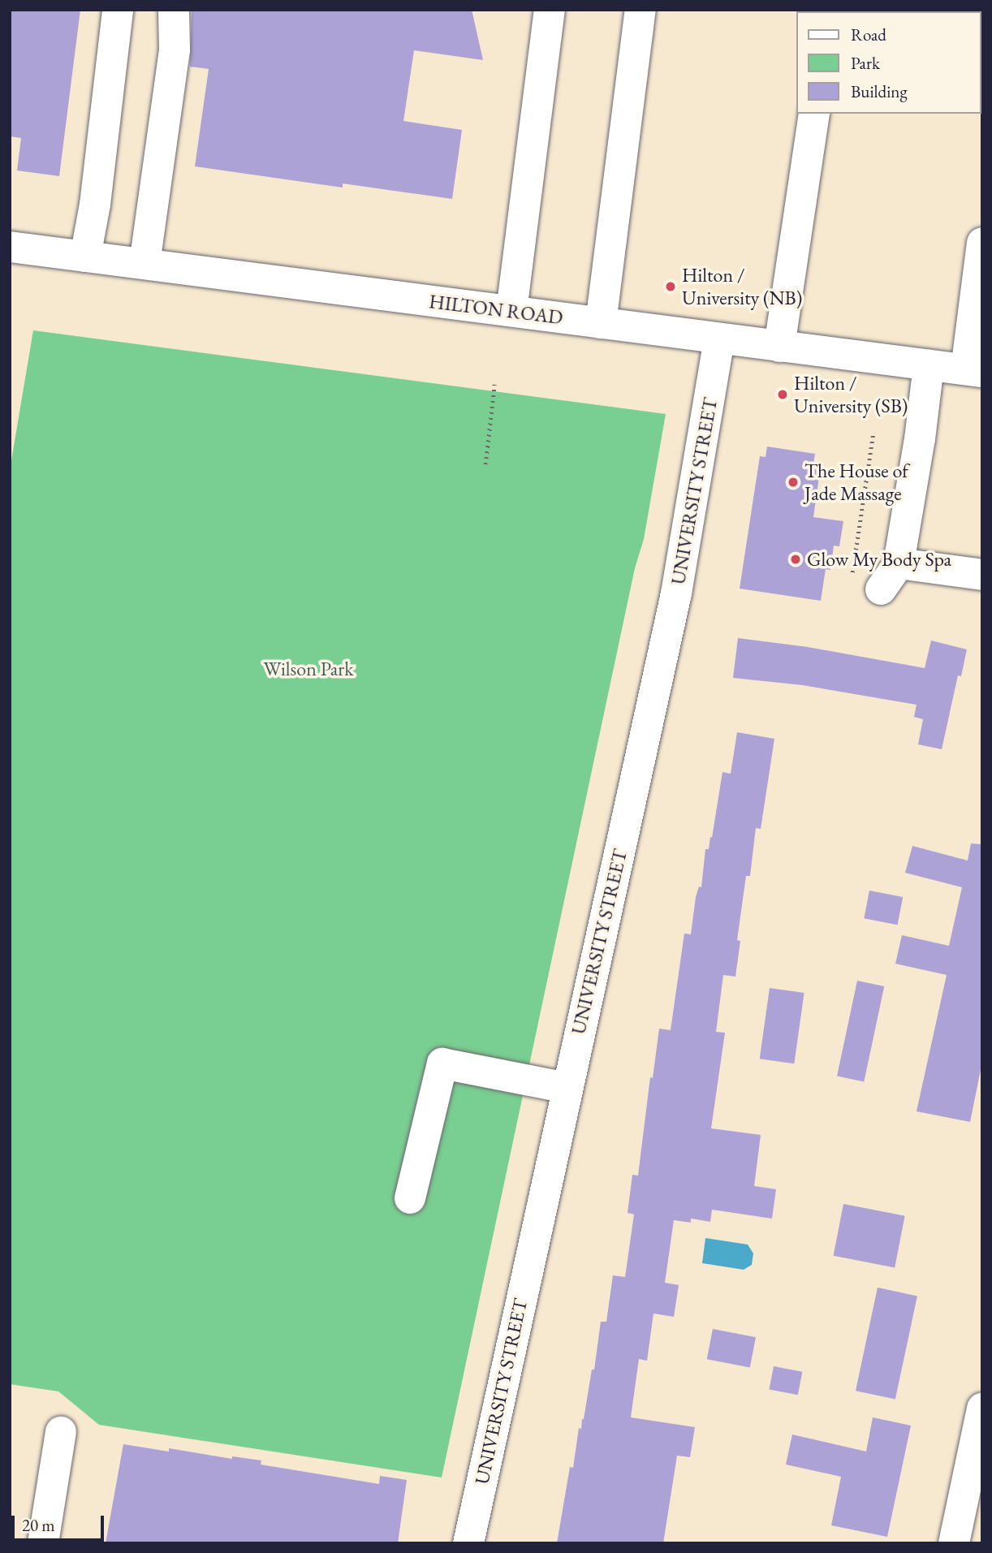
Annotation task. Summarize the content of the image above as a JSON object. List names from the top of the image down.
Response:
{
  "streets": {
    "street": ["HILTON ROAD", "UNIVERSITY STREET"]
  },
  "crossings": [
    ["HILTON ROAD", "UNIVERSITY STREET"]
  ],
  "parks": ["Wilson Park"],
  "places": [
    "Hilton / University (NB)",
    "Hilton / University (SB)",
    "The House of Jade Massage",
    "Glow My Body Spa"
  ],
  "legend": ["Road", "Park", "Building"],
  "scale_bar": "20 m"
}
